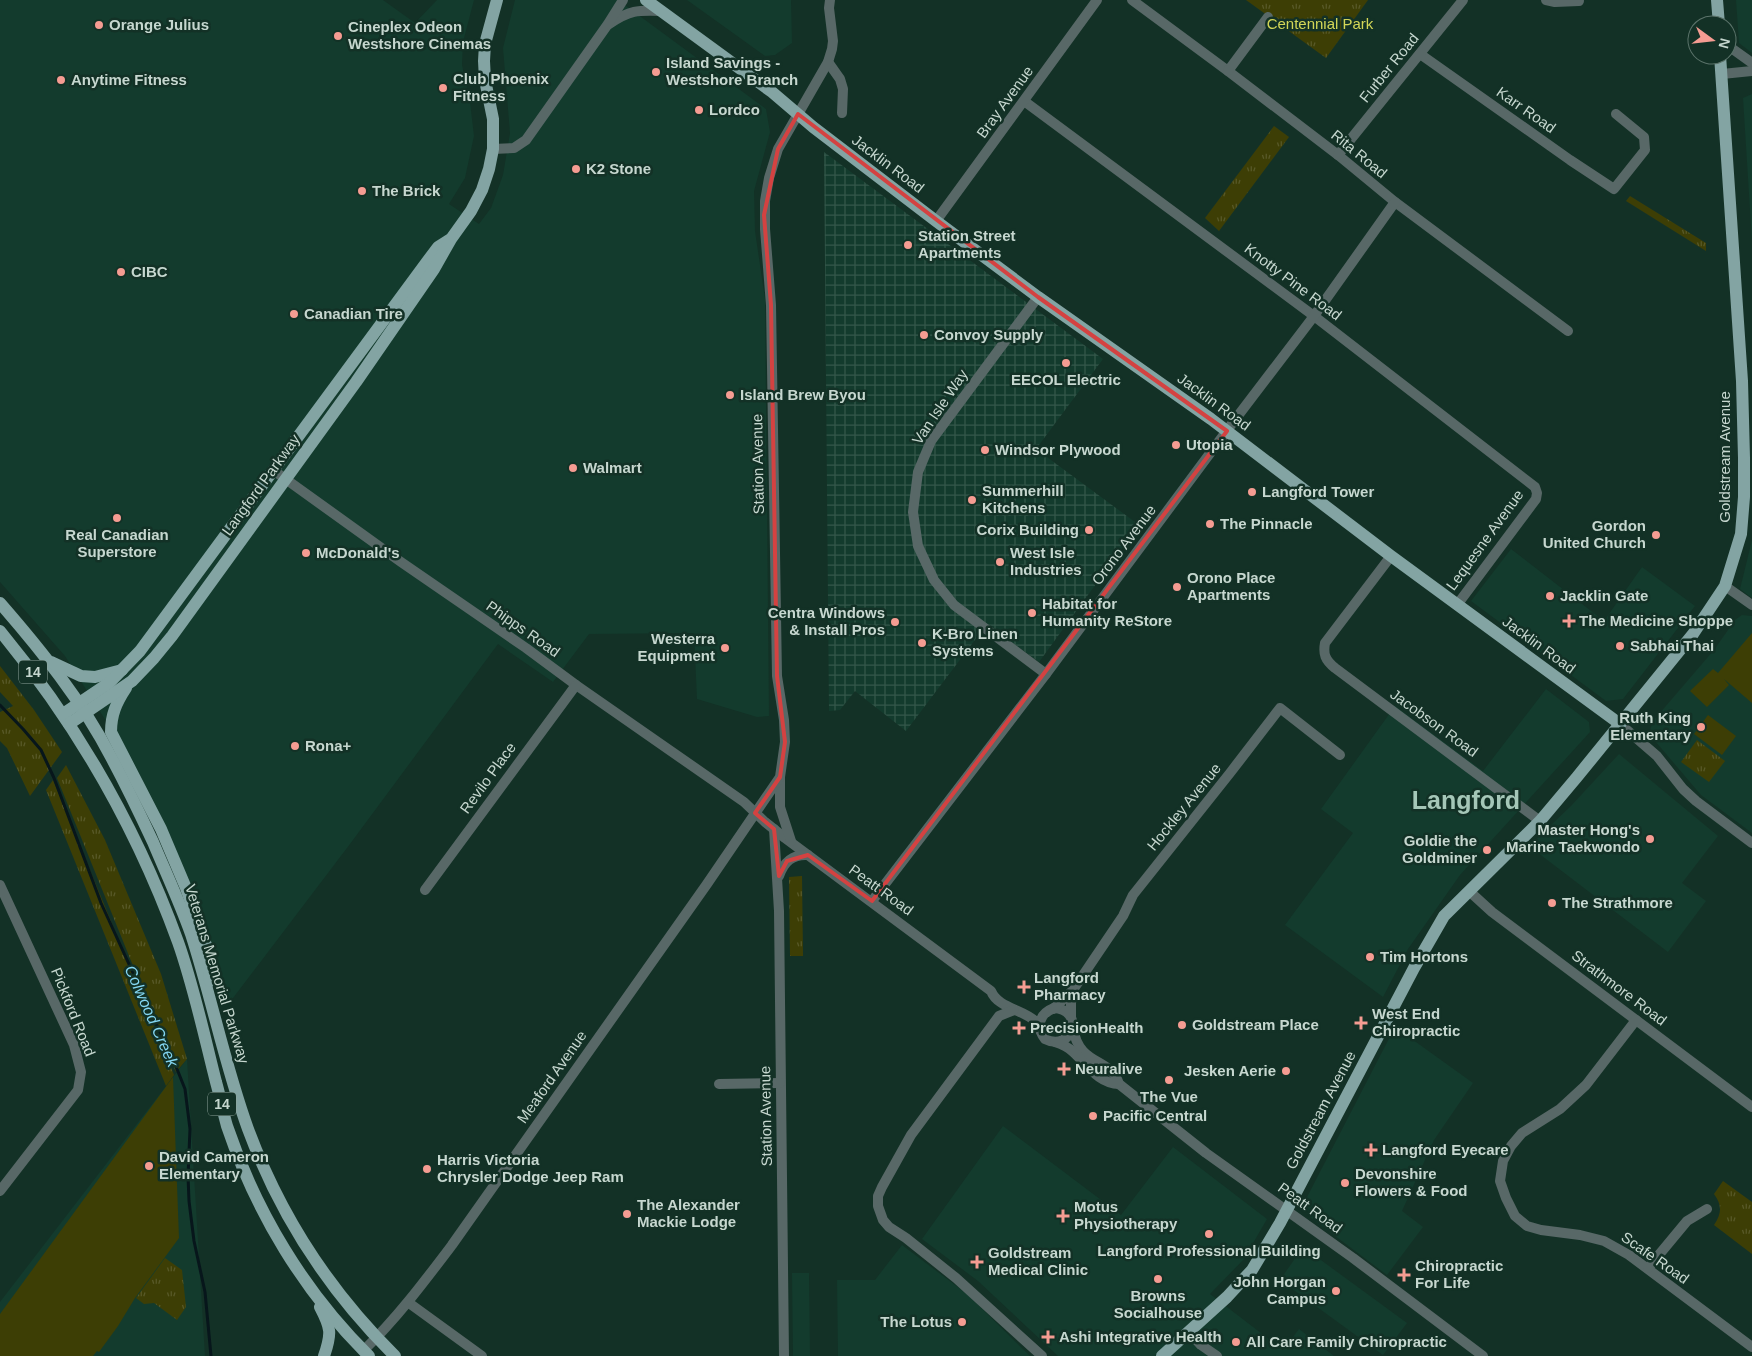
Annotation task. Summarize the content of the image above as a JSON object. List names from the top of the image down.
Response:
{
  "streets": {
    "main road": [
      "Jacklin Road",
      "Goldstream Avenue",
      "Langford Parkway",
      "14",
      "Veterans Memorial Parkway"
    ],
    "street": [
      "Furber Road",
      "Bray Avenue",
      "Karr Road",
      "Rita Road",
      "Knotty Pine Road",
      "Van Isle Way",
      "Station Avenue",
      "Lequesne Avenue",
      "Orono Avenue",
      "Phipps Road",
      "Jacobson Road",
      "Revilo Place",
      "Hockley Avenue",
      "Peatt Road",
      "Strathmore Road",
      "Pickford Road",
      "Meaford Avenue",
      "Scafe Road"
    ]
  },
  "crossings": [
    ["Furber Road", "Karr Road"],
    ["Furber Road", "Rita Road"],
    ["Bray Avenue", "Jacklin Road"],
    ["Bray Avenue", "Knotty Pine Road"],
    ["Rita Road", "Orono Avenue"],
    ["Jacklin Road", "Van Isle Way"],
    ["Jacklin Road", "Goldstream Avenue"],
    ["Jacklin Road", "Station Avenue"],
    ["Jacklin Road", "Lequesne Avenue"],
    ["Jacklin Road", "Orono Avenue"],
    ["Jacklin Road", "Jacobson Road"],
    ["Knotty Pine Road", "Lequesne Avenue"],
    ["Knotty Pine Road", "Orono Avenue"],
    ["Van Isle Way", "Orono Avenue"],
    ["Goldstream Avenue", "Jacobson Road"],
    ["Goldstream Avenue", "Peatt Road"],
    ["Goldstream Avenue", "Strathmore Road"],
    ["Station Avenue", "Phipps Road"],
    ["Station Avenue", "Peatt Road"],
    ["Station Avenue", "Meaford Avenue"],
    ["Langford Parkway", "Phipps Road"],
    ["Langford Parkway", "Veterans Memorial Parkway"],
    ["Orono Avenue", "Peatt Road"],
    ["Phipps Road", "Revilo Place"],
    ["Phipps Road", "Peatt Road"],
    ["Phipps Road", "Meaford Avenue"],
    ["Hockley Avenue", "Peatt Road"],
    ["Peatt Road", "Meaford Avenue"],
    ["Veterans Memorial Parkway", "Meaford Avenue"],
    ["Strathmore Road", "Scafe Road"]
  ],
  "districts": ["Langford"],
  "water": ["Colwood Creek"],
  "parks": ["Centennial Park"],
  "places": {
    "other": [
      "Orange Julius",
      "Cineplex Odeon Westshore Cinemas",
      "Island Savings - Westshore Branch",
      "Anytime Fitness",
      "Club Phoenix Fitness",
      "Lordco",
      "K2 Stone",
      "The Brick",
      "Station Street Apartments",
      "CIBC",
      "Canadian Tire",
      "Convoy Supply",
      "EECOL Electric",
      "Island Brew Byou",
      "Utopia",
      "Windsor Plywood",
      "Walmart",
      "Langford Tower",
      "Summerhill Kitchens",
      "Real Canadian Superstore",
      "The Pinnacle",
      "Corix Building",
      "Gordon United Church",
      "McDonald's",
      "West Isle Industries",
      "Orono Place Apartments",
      "Jacklin Gate",
      "Habitat for Humanity ReStore",
      "Centra Windows & Install Pros",
      "K-Bro Linen Systems",
      "Sabhai Thai",
      "Westerra Equipment",
      "Ruth King Elementary",
      "Rona+",
      "Master Hong's Marine Taekwondo",
      "Goldie the Goldminer",
      "The Strathmore",
      "Tim Hortons",
      "Goldstream Place",
      "Jesken Aerie",
      "The Vue",
      "Pacific Central",
      "David Cameron Elementary",
      "Harris Victoria Chrysler Dodge Jeep Ram",
      "Devonshire Flowers & Food",
      "The Alexander Mackie Lodge",
      "Langford Professional Building",
      "Browns Socialhouse",
      "John Horgan Campus",
      "The Lotus",
      "All Care Family Chiropractic"
    ],
    "health": [
      "The Medicine Shoppe",
      "Langford Pharmacy",
      "West End Chiropractic",
      "PrecisionHealth",
      "Neuralive",
      "Langford Eyecare",
      "Motus Physiotherapy",
      "Goldstream Medical Clinic",
      "Chiropractic For Life",
      "Ashi Integrative Health"
    ]
  },
  "north": "right"
}
